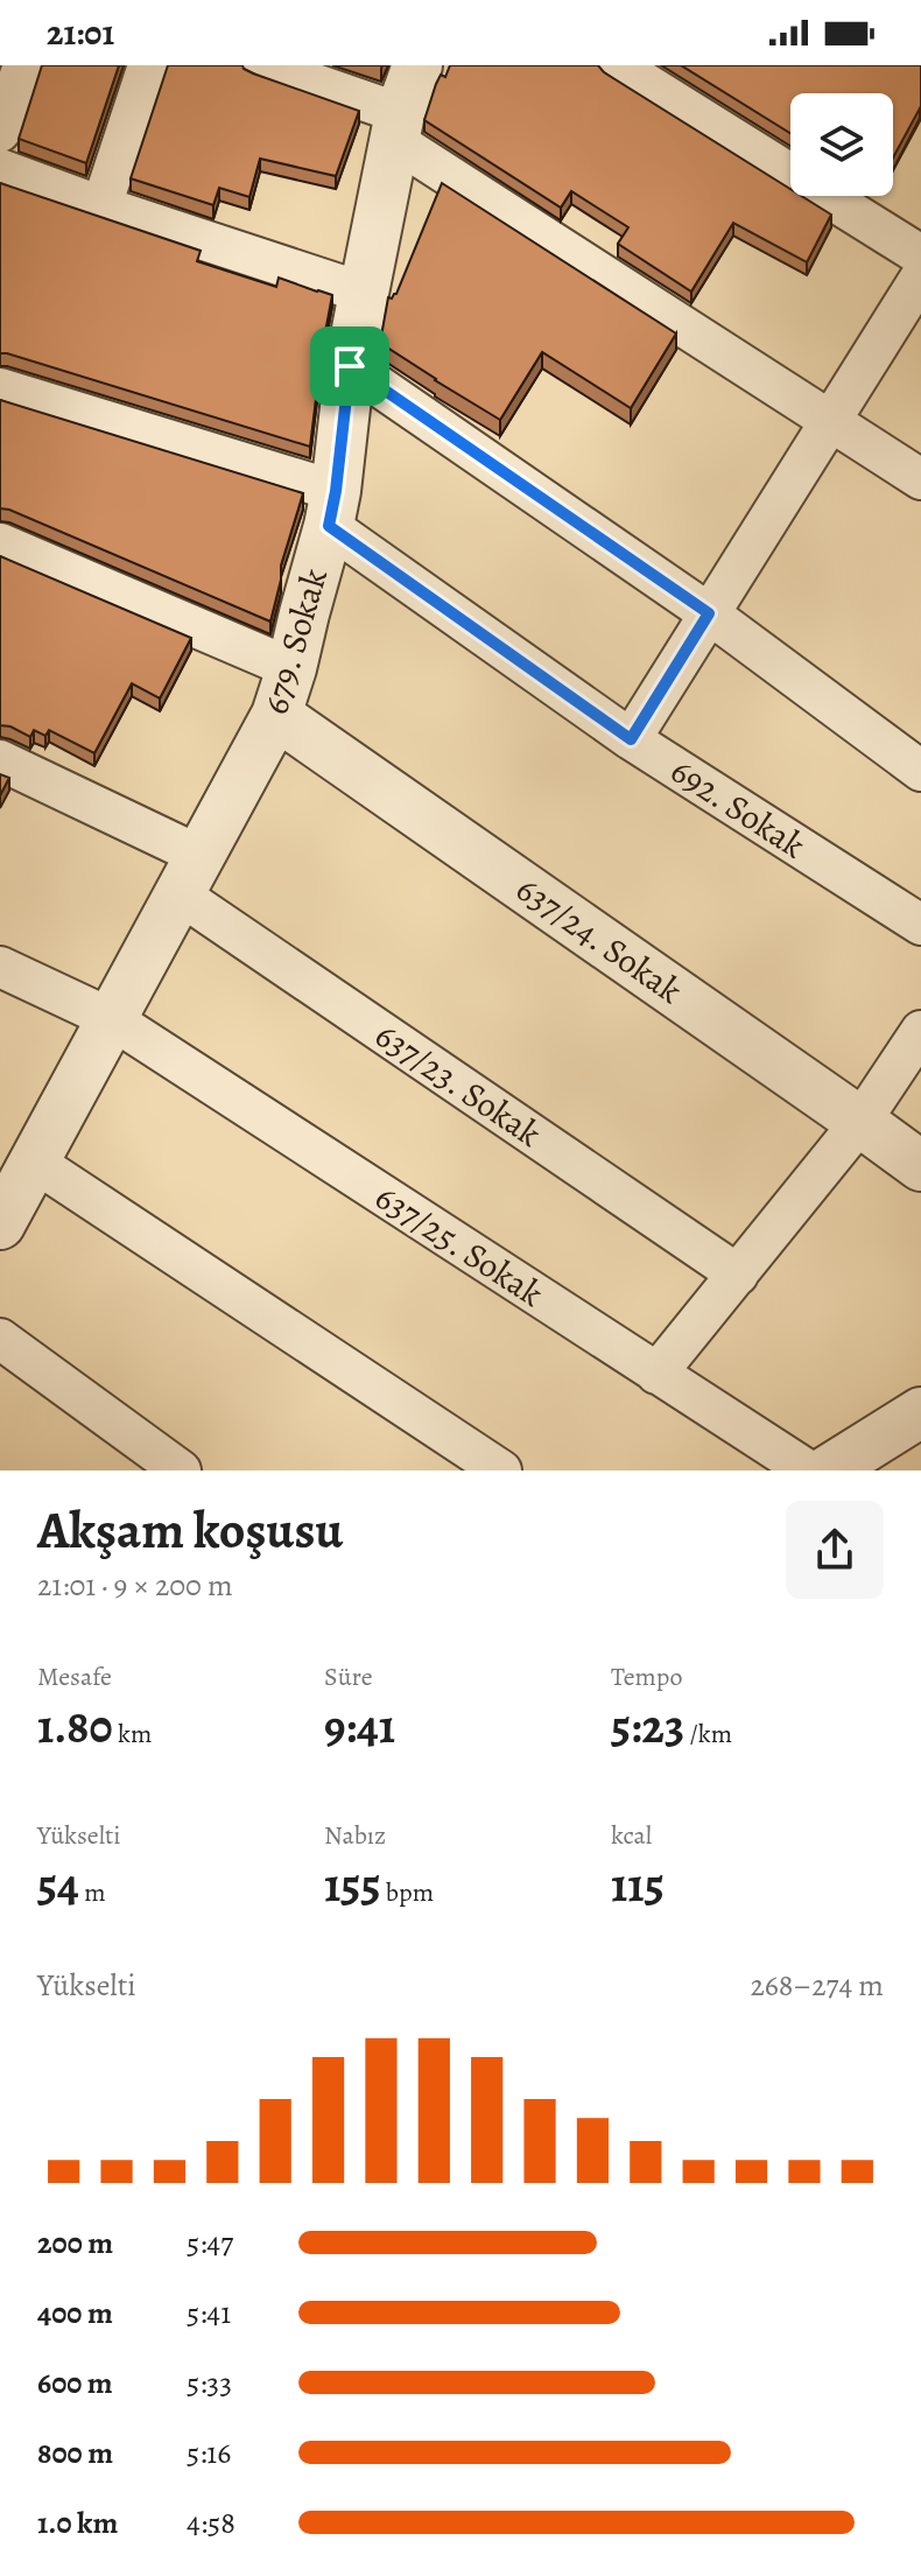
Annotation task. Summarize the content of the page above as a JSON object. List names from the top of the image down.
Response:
{
  "streets": {
    "street": [
      "679. Sokak",
      "692. Sokak",
      "637/24. Sokak",
      "637/23. Sokak",
      "637/25. Sokak"
    ]
  },
  "crossings": [
    ["679. Sokak", "692. Sokak"],
    ["679. Sokak", "637/24. Sokak"],
    ["679. Sokak", "637/23. Sokak"],
    ["679. Sokak", "637/25. Sokak"]
  ],
  "page": {
    "status": "21:01",
    "heading": ["Akşam koşusu", "21:01 · 9 × 200 m"],
    "stats": [
      ["Mesafe", "1.80 km"],
      ["Süre", "9:41"],
      ["Tempo", "5:23 /km"],
      ["Yükselti", "54 m"],
      ["Nabız", "155 bpm"],
      ["kcal", "115"]
    ],
    "chart": ["Yükselti", "268–274 m"],
    "list": [
      {
        "name": "200 m",
        "note": "5:47"
      },
      {
        "name": "400 m",
        "note": "5:41"
      },
      {
        "name": "600 m",
        "note": "5:33"
      },
      {
        "name": "800 m",
        "note": "5:16"
      },
      {
        "name": "1.0 km",
        "note": "4:58"
      }
    ]
  }
}
